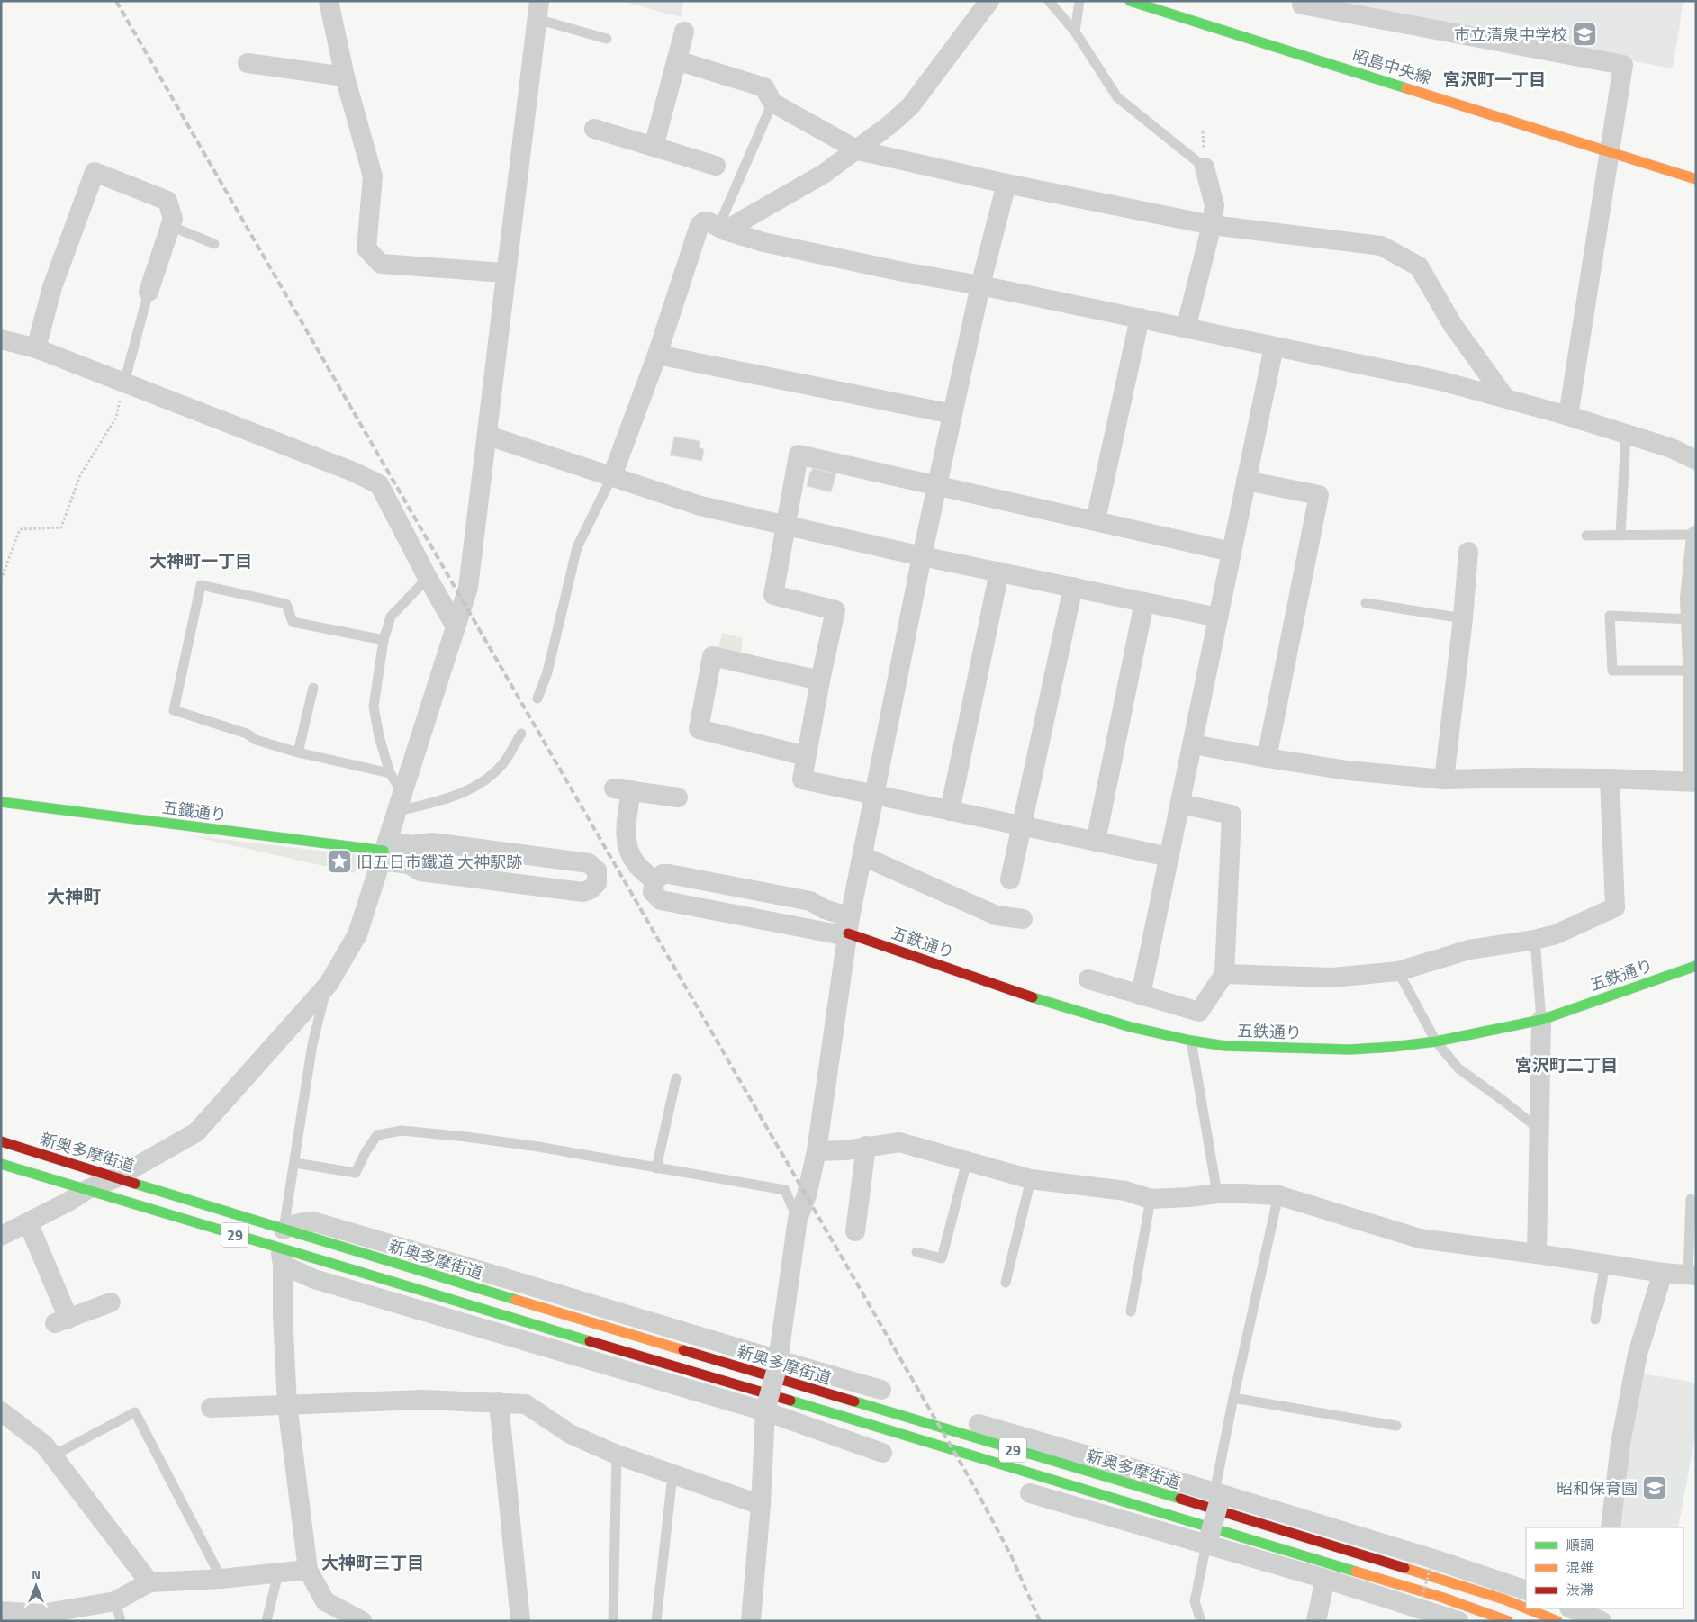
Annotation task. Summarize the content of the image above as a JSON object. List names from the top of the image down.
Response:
{
  "streets": {
    "main road": [
      "昭島中央線",
      "五鐵通り",
      "五鉄通り",
      "新奥多摩街道",
      "29"
    ]
  },
  "districts": [
    "宮沢町一丁目",
    "大神町一丁目",
    "大神町",
    "宮沢町二丁目",
    "大神町三丁目"
  ],
  "places": {
    "school or university": ["市立清泉中学校", "昭和保育園"],
    "place": ["旧五日市鐵道 大神駅跡"]
  },
  "legend": ["順調", "混雑", "渋滞"],
  "north": "top"
}
